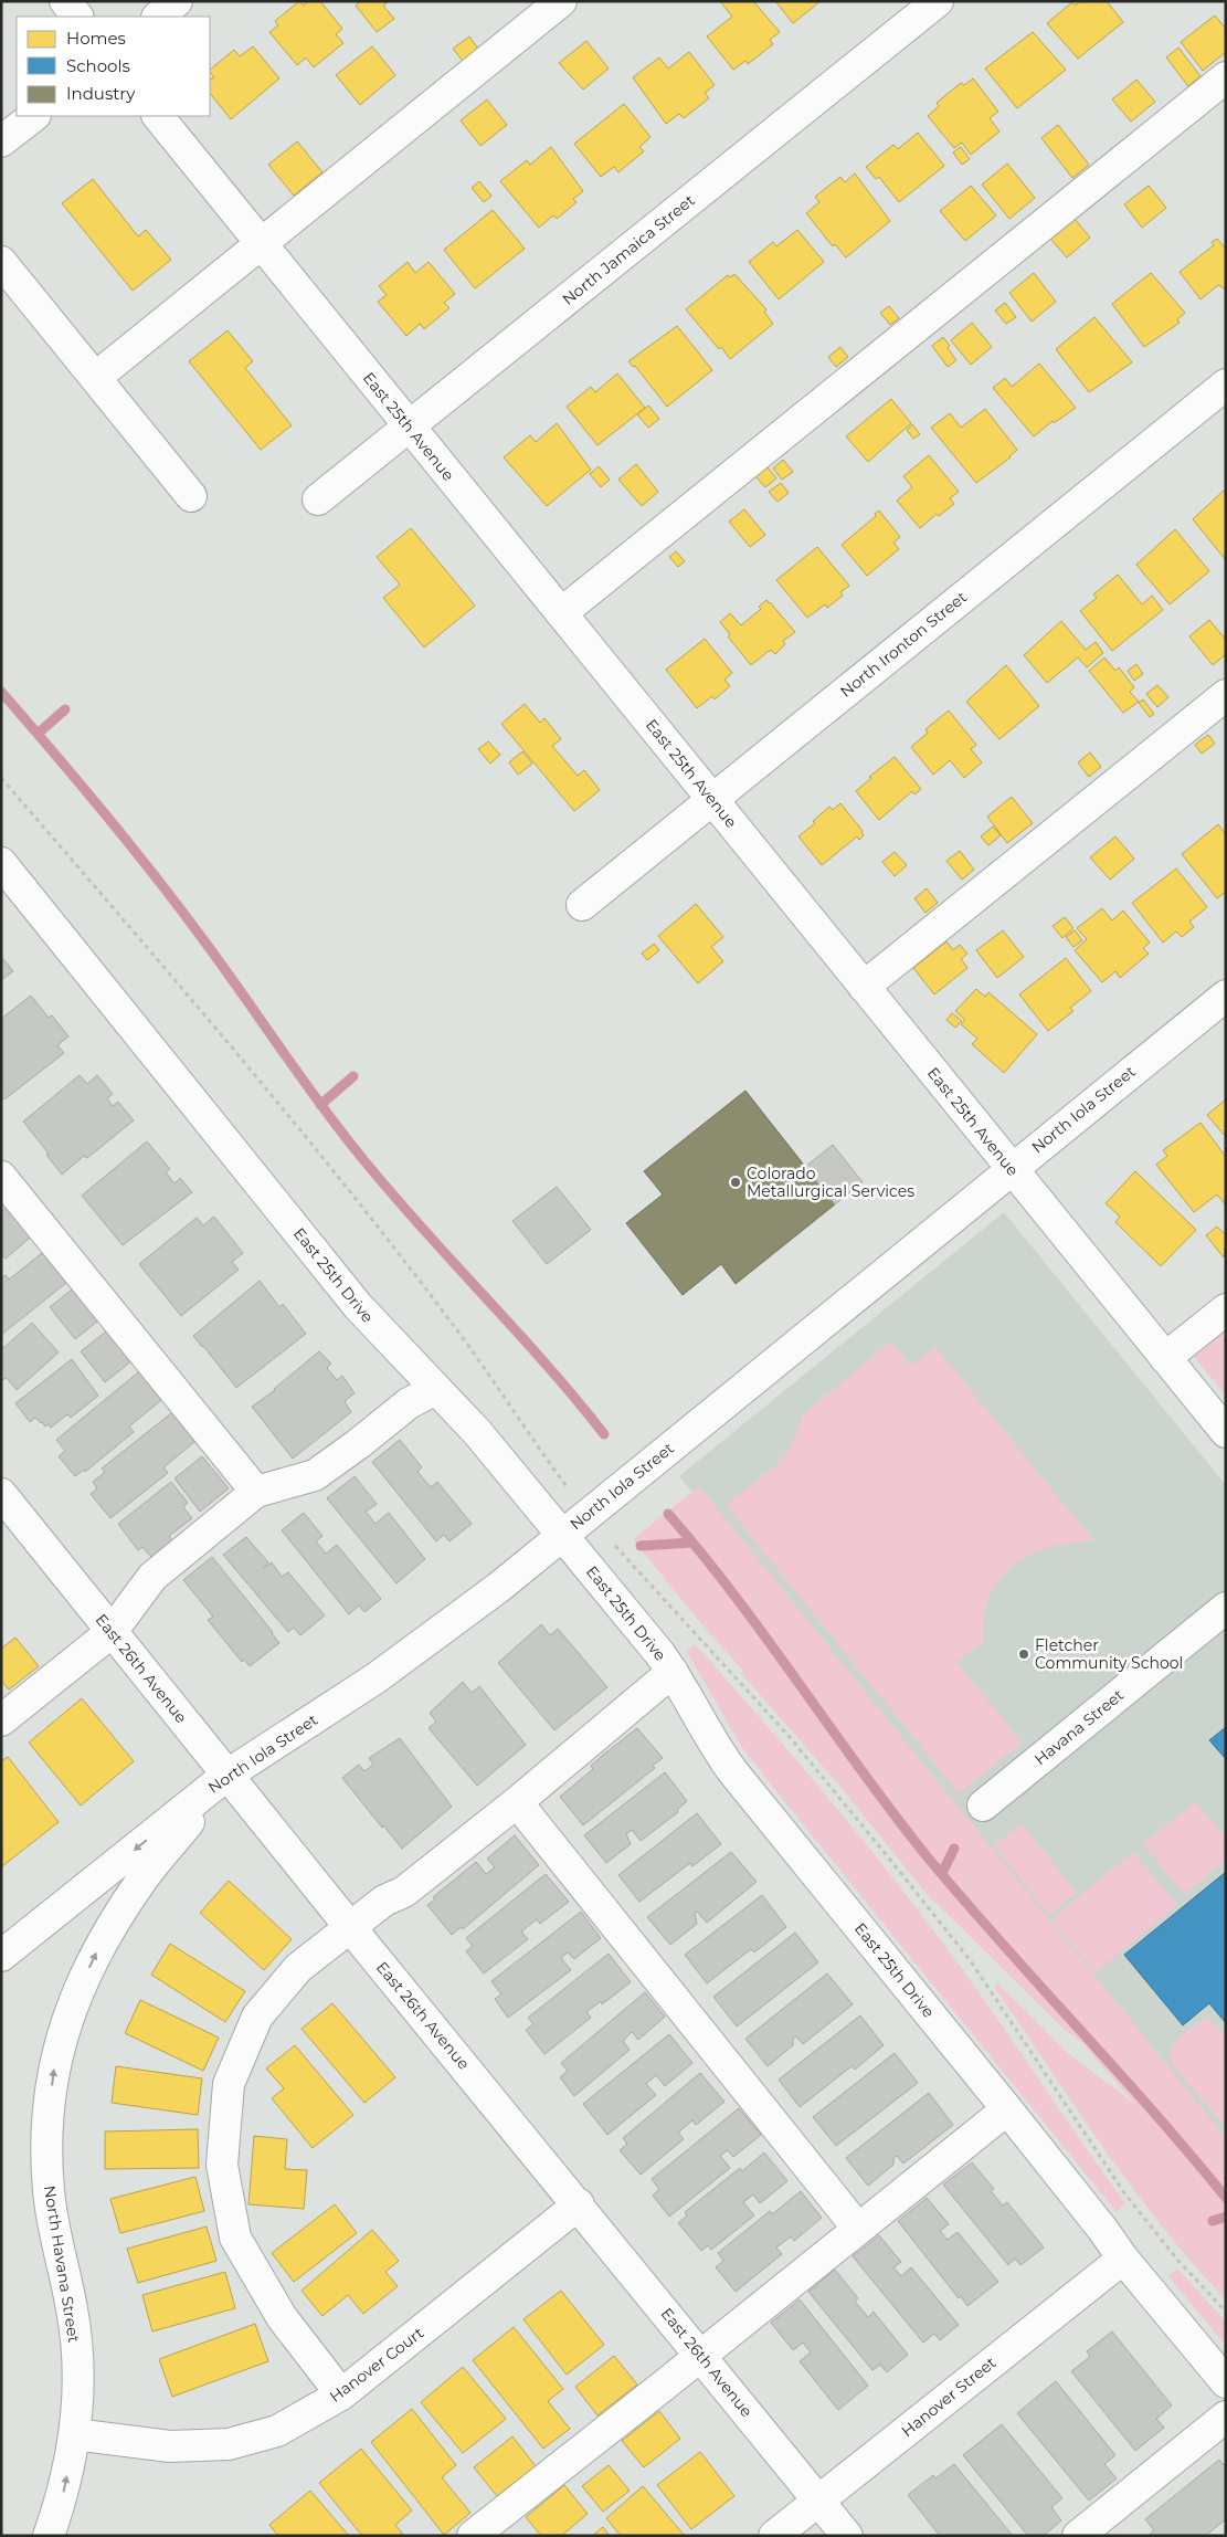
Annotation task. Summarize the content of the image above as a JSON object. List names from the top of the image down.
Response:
{
  "streets": {
    "street": [
      "North Jamaica Street",
      "East 25th Avenue",
      "North Ironton Street",
      "North Iola Street",
      "East 25th Drive",
      "East 26th Avenue",
      "Havana Street",
      "North Havana Street",
      "Hanover Court",
      "Hanover Street"
    ]
  },
  "crossings": [
    ["North Jamaica Street", "East 25th Avenue"],
    ["East 25th Avenue", "North Ironton Street"],
    ["East 25th Avenue", "North Iola Street"],
    ["North Iola Street", "East 25th Drive"],
    ["North Iola Street", "East 26th Avenue"],
    ["North Iola Street", "North Havana Street"],
    ["East 25th Drive", "Hanover Street"],
    ["East 26th Avenue", "North Havana Street"],
    ["East 26th Avenue", "Hanover Court"],
    ["East 26th Avenue", "Hanover Street"],
    ["North Havana Street", "Hanover Court"]
  ],
  "one_way": ["North Havana Street"],
  "places": ["Colorado Metallurgical Services", "Fletcher Community School"],
  "legend": ["Homes", "Schools", "Industry"]
}
